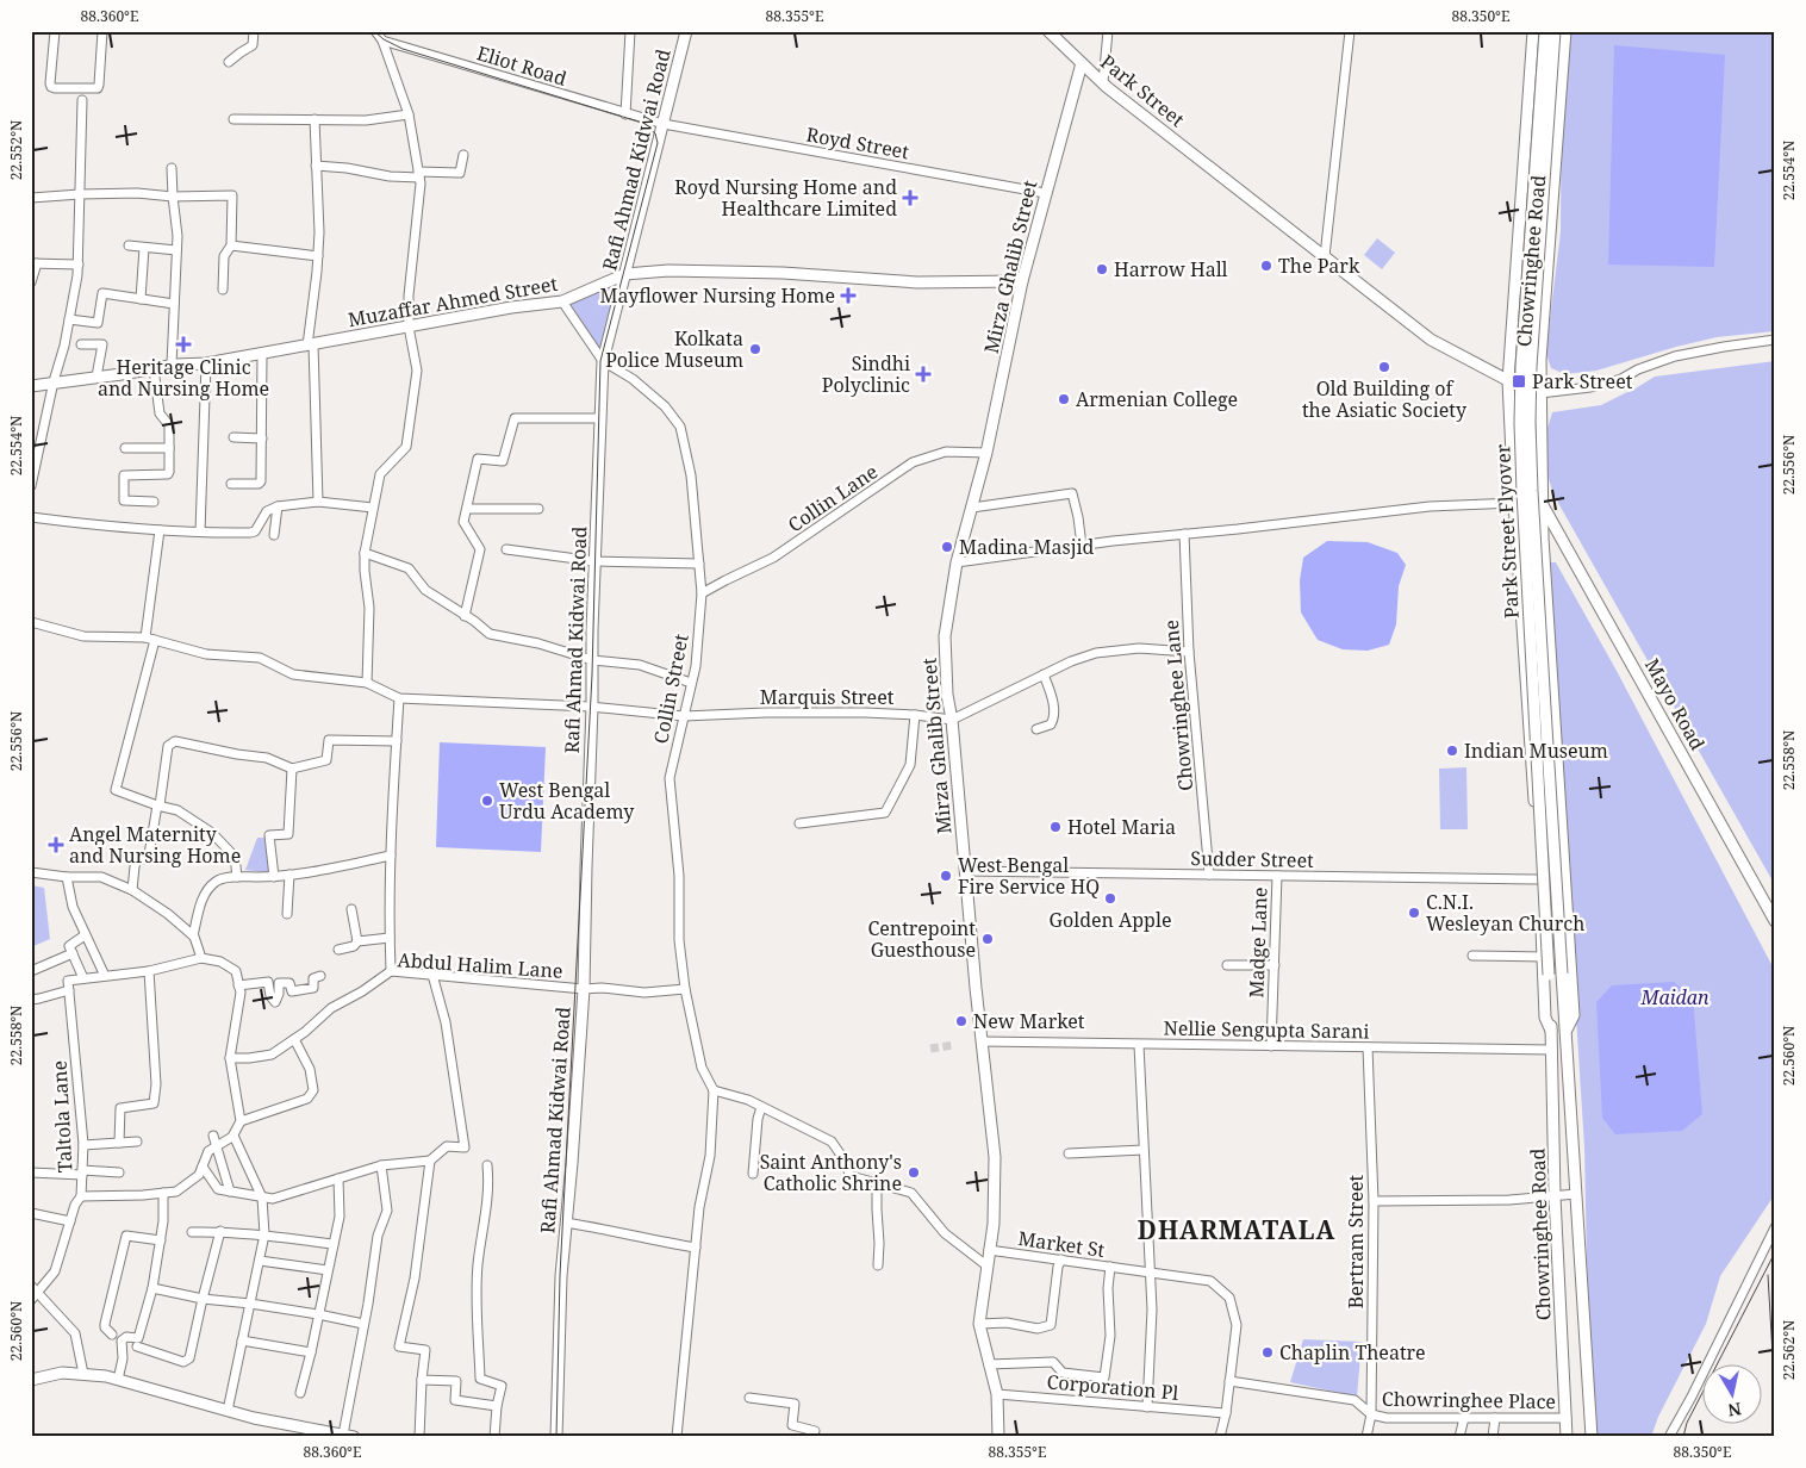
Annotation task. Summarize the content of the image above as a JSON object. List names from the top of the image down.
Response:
{
  "streets": {
    "main road": [
      "Park Street",
      "Rafi Ahmad Kidwai Road",
      "Chowringhee Road",
      "Mirza Ghalib Street",
      "Muzaffar Ahmed Street",
      "Park Street Flyover",
      "Mayo Road"
    ],
    "street": [
      "Eliot Road",
      "Royd Street",
      "Collin Lane",
      "Collin Street",
      "Marquis Street",
      "Chowringhee Lane",
      "Sudder Street",
      "Madge Lane",
      "Abdul Halim Lane",
      "Nellie Sengupta Sarani",
      "Taltola Lane",
      "Bertram Street",
      "Market St",
      "Corporation Pl",
      "Chowringhee Place"
    ]
  },
  "crossings": [
    ["Eliot Road", "Royd Street"],
    ["Eliot Road", "Rafi Ahmad Kidwai Road"],
    ["Park Street", "Chowringhee Road"],
    ["Park Street", "Mirza Ghalib Street"],
    ["Royd Street", "Rafi Ahmad Kidwai Road"],
    ["Royd Street", "Mirza Ghalib Street"],
    ["Rafi Ahmad Kidwai Road", "Muzaffar Ahmed Street"],
    ["Rafi Ahmad Kidwai Road", "Collin Street"],
    ["Rafi Ahmad Kidwai Road", "Marquis Street"],
    ["Rafi Ahmad Kidwai Road", "Abdul Halim Lane"],
    ["Chowringhee Road", "Park Street Flyover"],
    ["Chowringhee Road", "Mayo Road"],
    ["Chowringhee Road", "Sudder Street"],
    ["Chowringhee Road", "Nellie Sengupta Sarani"],
    ["Chowringhee Road", "Chowringhee Place"],
    ["Mirza Ghalib Street", "Muzaffar Ahmed Street"],
    ["Mirza Ghalib Street", "Collin Lane"],
    ["Mirza Ghalib Street", "Marquis Street"],
    ["Mirza Ghalib Street", "Sudder Street"],
    ["Mirza Ghalib Street", "Nellie Sengupta Sarani"],
    ["Mirza Ghalib Street", "Market St"],
    ["Mirza Ghalib Street", "Corporation Pl"],
    ["Muzaffar Ahmed Street", "Collin Street"],
    ["Collin Lane", "Collin Street"],
    ["Collin Street", "Marquis Street"],
    ["Chowringhee Lane", "Sudder Street"],
    ["Sudder Street", "Madge Lane"],
    ["Madge Lane", "Nellie Sengupta Sarani"],
    ["Nellie Sengupta Sarani", "Bertram Street"],
    ["Bertram Street", "Chowringhee Place"]
  ],
  "districts": ["DHARMATALA"],
  "parks": ["Maidan"],
  "places": {
    "health": [
      "Royd Nursing Home and Healthcare Limited",
      "Mayflower Nursing Home",
      "Heritage Clinic and Nursing Home",
      "Sindhi Polyclinic",
      "Angel Maternity and Nursing Home"
    ],
    "other": [
      "The Park",
      "Harrow Hall",
      "Kolkata Police Museum",
      "Old Building of the Asiatic Society",
      "Armenian College",
      "Madina Masjid",
      "Indian Museum",
      "West Bengal Urdu Academy",
      "Hotel Maria",
      "West Bengal Fire Service HQ",
      "Golden Apple",
      "C.N.I. Wesleyan Church",
      "Centrepoint Guesthouse",
      "New Market",
      "Saint Anthony's Catholic Shrine",
      "Chaplin Theatre"
    ],
    "transit": ["Park Street"]
  },
  "north": "bottom",
  "coordinates": [
    "88.360°E",
    "88.355°E",
    "88.350°E",
    "22.552°N",
    "22.554°N",
    "22.556°N",
    "22.558°N",
    "22.560°N",
    "22.562°N"
  ]
}
